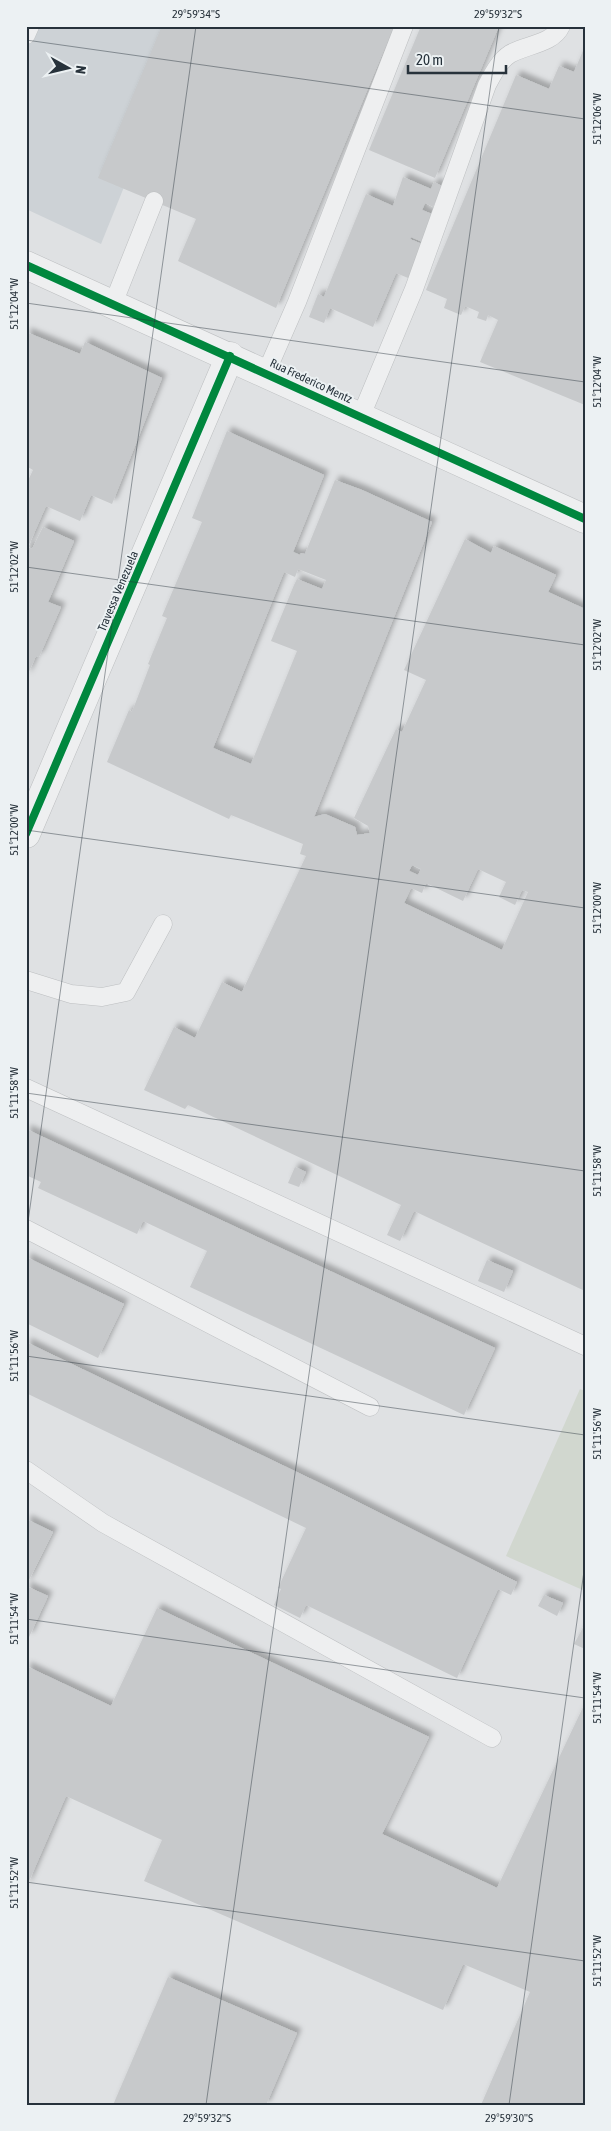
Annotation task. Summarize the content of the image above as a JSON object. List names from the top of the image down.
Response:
{
  "streets": {
    "street": ["Rua Frederico Mentz", "Travessa Venezuela"]
  },
  "crossings": [
    ["Rua Frederico Mentz", "Travessa Venezuela"]
  ],
  "scale_bar": "20 m",
  "north": "right",
  "coordinates": [
    "29°59'34\"S",
    "29°59'32\"S",
    "51°12'06\"W",
    "51°12'04\"W",
    "51°12'02\"W",
    "51°12'00\"W",
    "51°11'58\"W",
    "51°11'56\"W",
    "51°11'54\"W",
    "51°11'52\"W",
    "29°59'30\"S"
  ]
}
